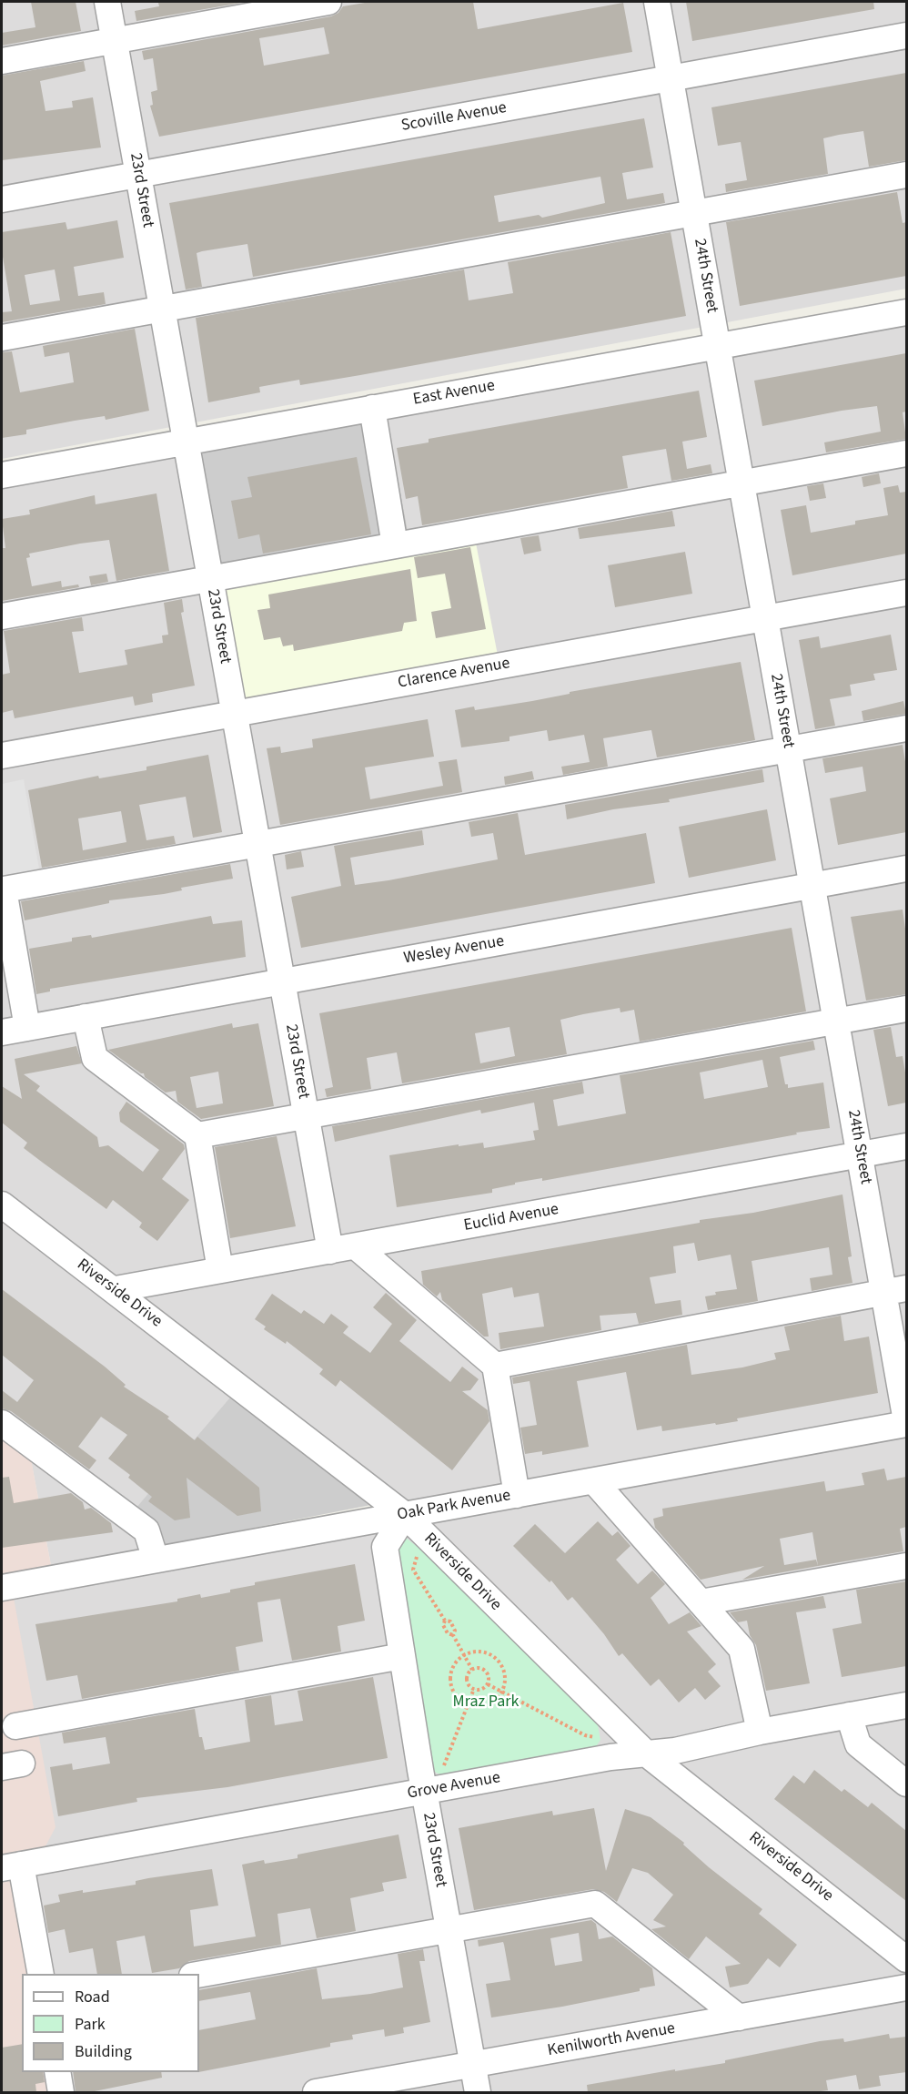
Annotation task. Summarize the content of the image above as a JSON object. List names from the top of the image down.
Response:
{
  "streets": {
    "street": [
      "Scoville Avenue",
      "23rd Street",
      "24th Street",
      "East Avenue",
      "Clarence Avenue",
      "Wesley Avenue",
      "Euclid Avenue",
      "Riverside Drive",
      "Oak Park Avenue",
      "Grove Avenue",
      "Kenilworth Avenue"
    ]
  },
  "crossings": [
    ["Scoville Avenue", "23rd Street"],
    ["Scoville Avenue", "24th Street"],
    ["23rd Street", "East Avenue"],
    ["23rd Street", "Clarence Avenue"],
    ["23rd Street", "Wesley Avenue"],
    ["23rd Street", "Euclid Avenue"],
    ["23rd Street", "Riverside Drive"],
    ["23rd Street", "Oak Park Avenue"],
    ["23rd Street", "Grove Avenue"],
    ["23rd Street", "Kenilworth Avenue"],
    ["24th Street", "East Avenue"],
    ["24th Street", "Clarence Avenue"],
    ["24th Street", "Wesley Avenue"],
    ["24th Street", "Euclid Avenue"],
    ["24th Street", "Oak Park Avenue"],
    ["Euclid Avenue", "Riverside Drive"],
    ["Riverside Drive", "Oak Park Avenue"],
    ["Riverside Drive", "Grove Avenue"]
  ],
  "parks": ["Mraz Park"],
  "legend": ["Road", "Park", "Building"]
}
